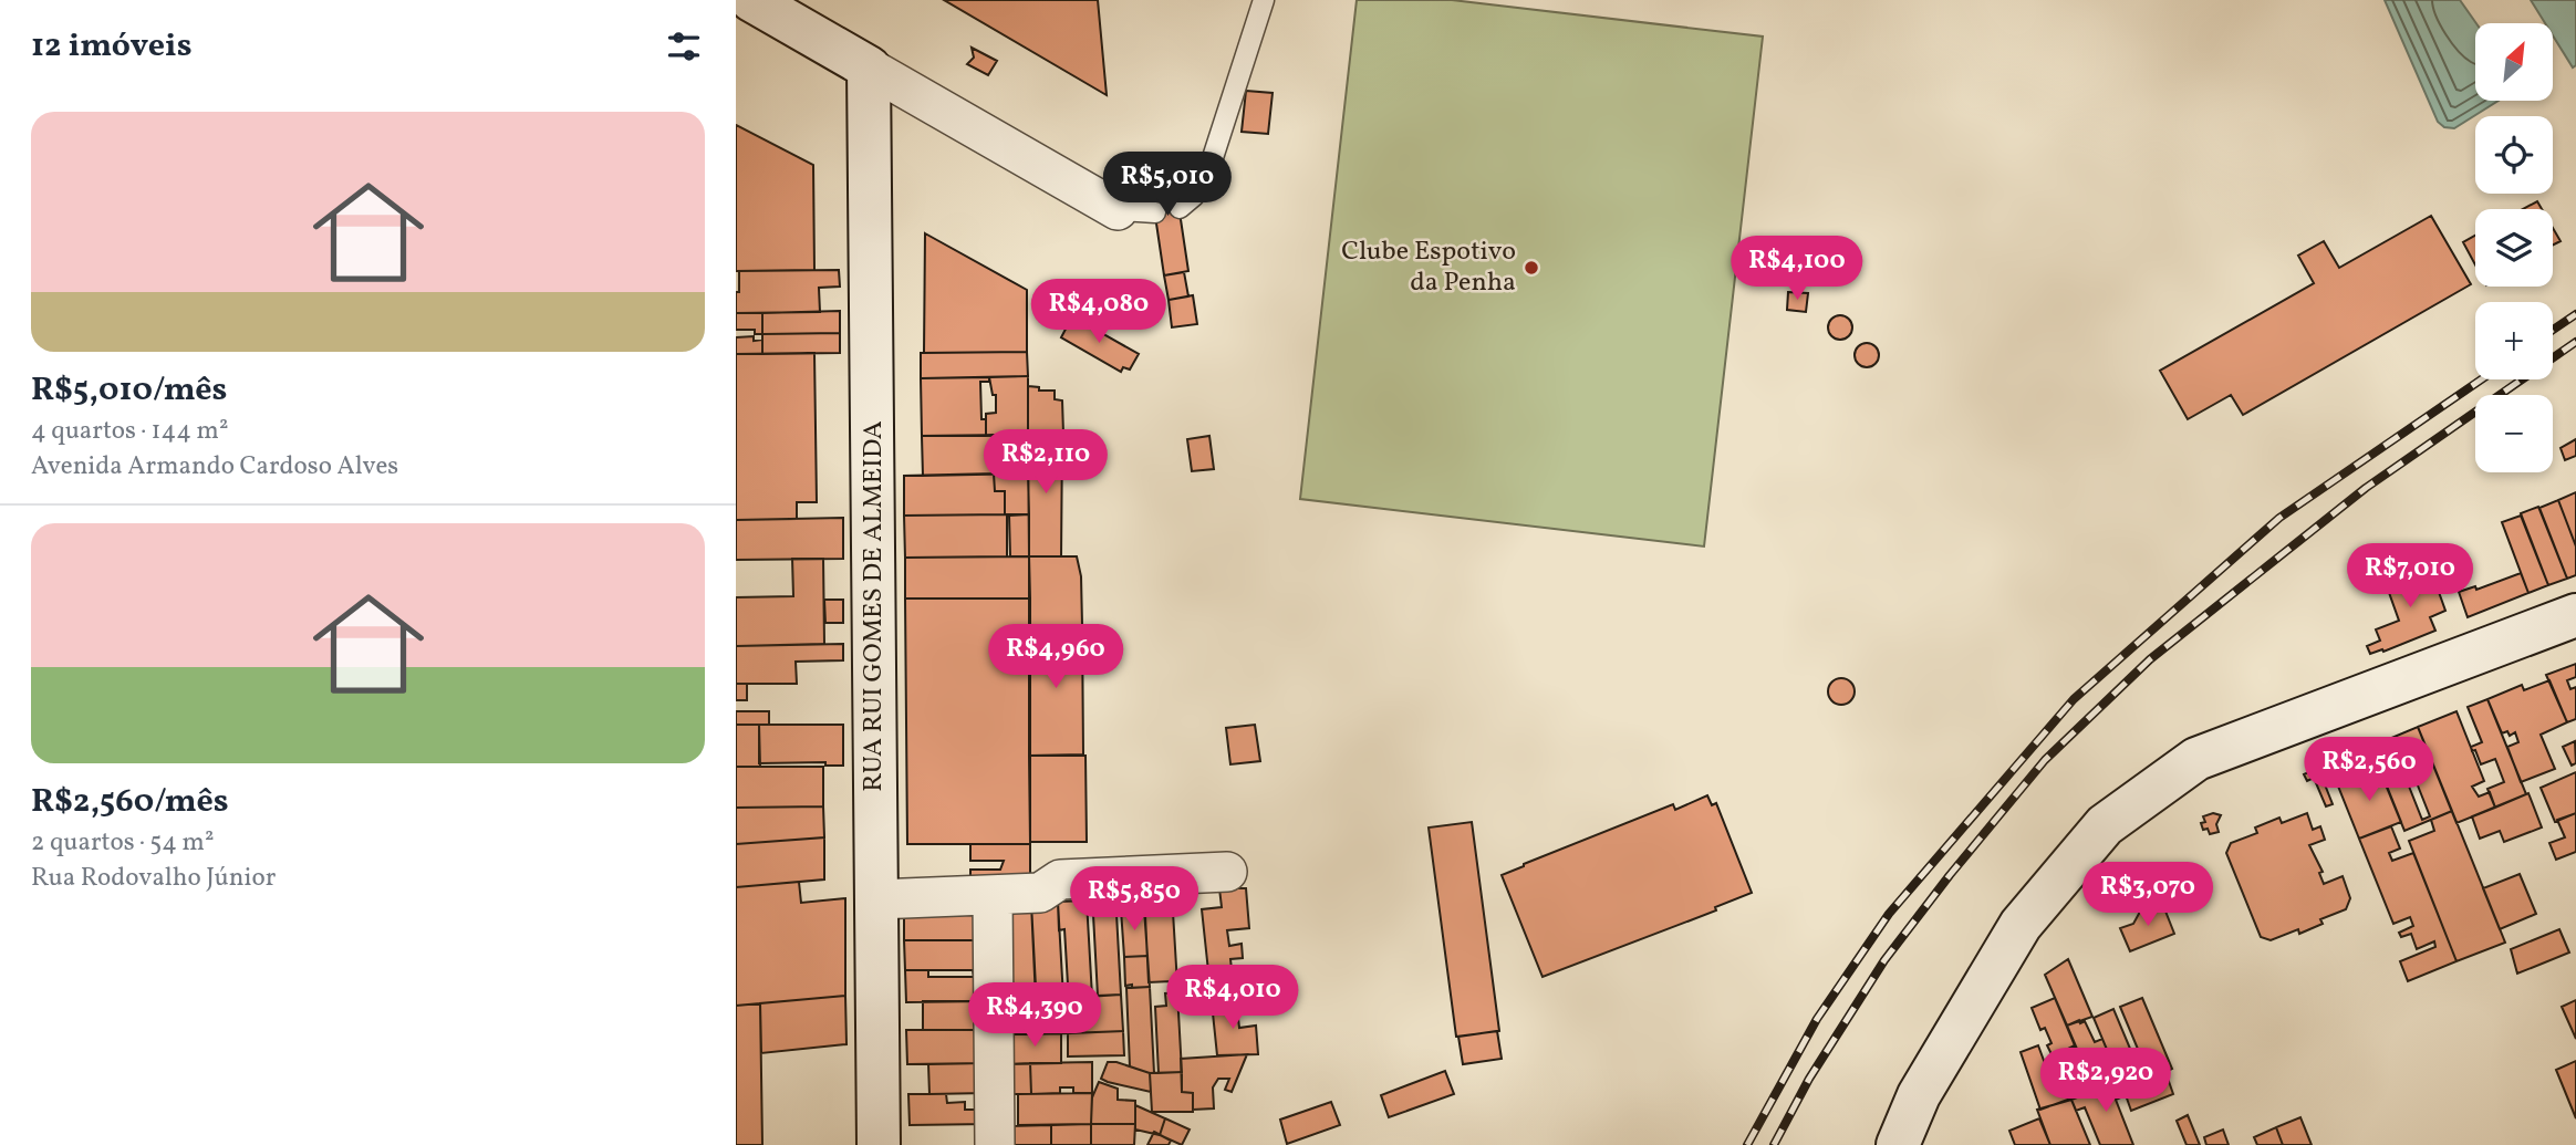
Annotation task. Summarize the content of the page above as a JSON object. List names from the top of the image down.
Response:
{
  "streets": {
    "street": ["RUA RUI GOMES DE ALMEIDA"]
  },
  "places": ["Clube Espotivo da Penha"],
  "north": "top right",
  "page": {
    "heading": "12 imóveis",
    "map_buttons": ["+", "−"],
    "list": [
      {
        "name": "R$5,010/mês",
        "note": "4 quartos · 144 m² · Avenida Armando Cardoso Alves"
      },
      {
        "name": "R$2,560/mês",
        "note": "2 quartos · 54 m² · Rua Rodovalho Júnior"
      }
    ],
    "price": [
      "R$5,010",
      "R$4,100",
      "R$4,080",
      "R$2,110",
      "R$7,010",
      "R$4,960",
      "R$2,560",
      "R$3,070",
      "R$5,850",
      "R$4,010",
      "R$4,390",
      "R$2,920"
    ]
  }
}
